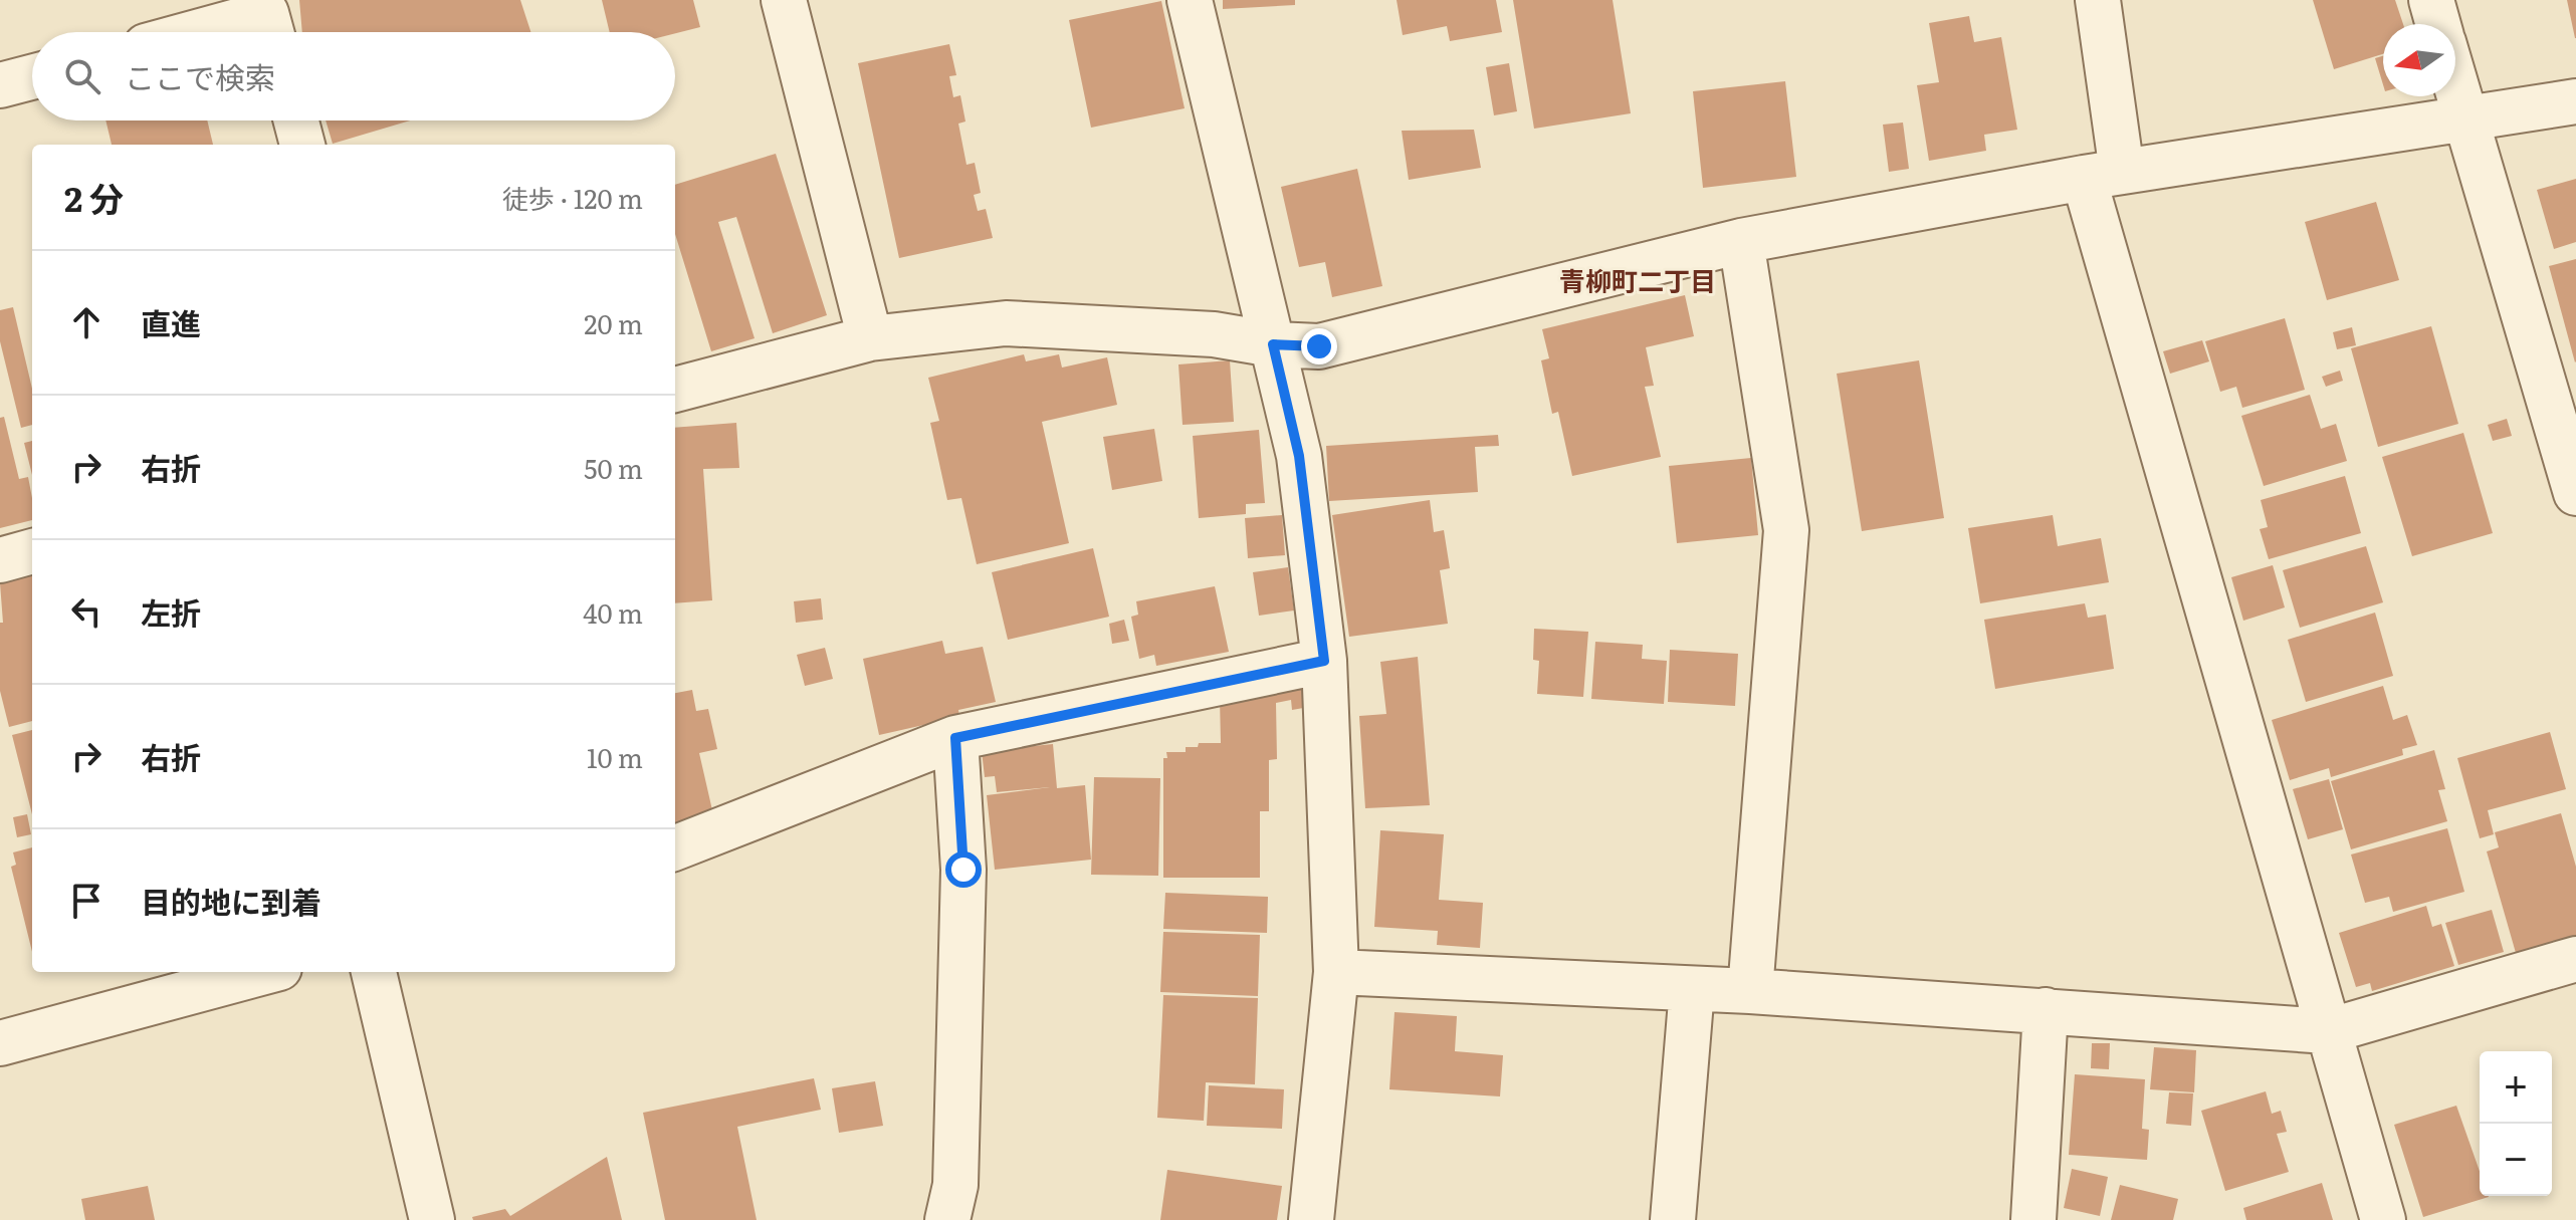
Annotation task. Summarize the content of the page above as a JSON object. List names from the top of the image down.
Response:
{
  "districts": ["青柳町二丁目"],
  "north": "left",
  "page": {
    "search": "ここで検索",
    "heading": ["2 分", "徒歩 · 120 m"],
    "list": [
      ["直進", "20 m"],
      ["右折", "50 m"],
      ["左折", "40 m"],
      ["右折", "10 m"],
      "目的地に到着"
    ],
    "map_buttons": ["+", "−"]
  }
}
